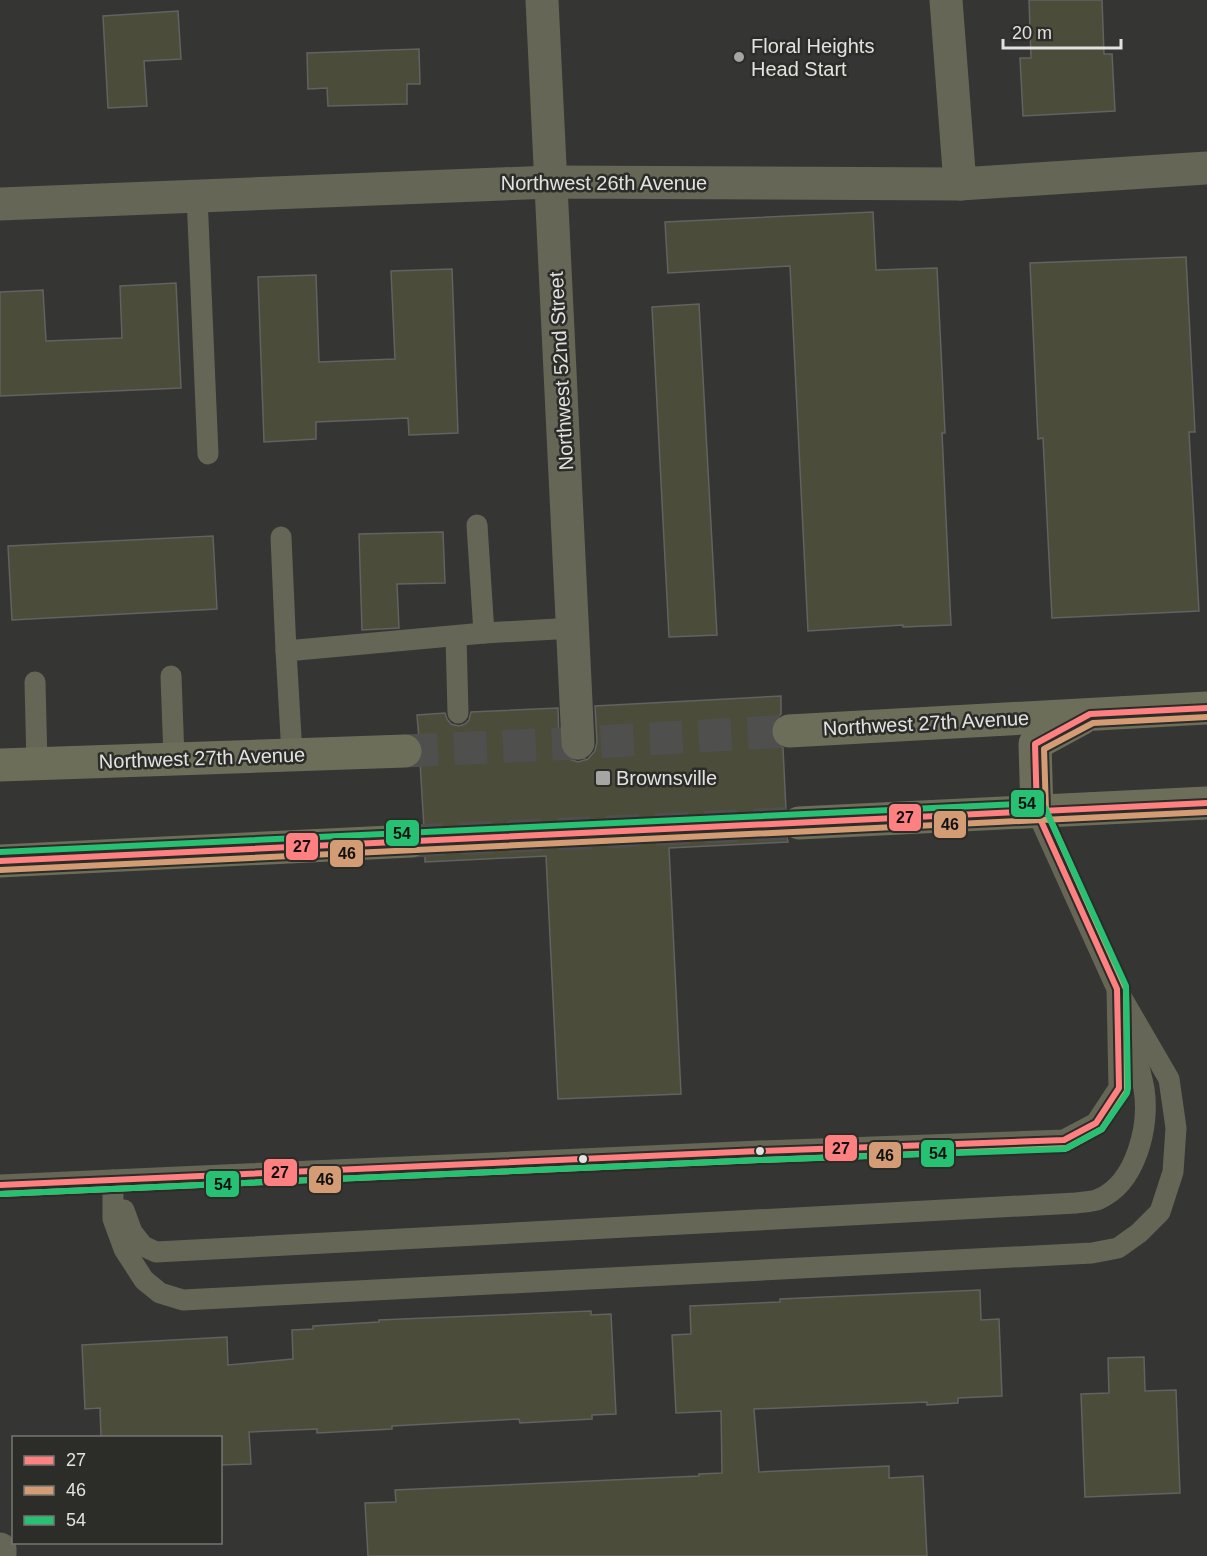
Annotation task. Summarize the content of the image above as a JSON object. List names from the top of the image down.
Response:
{
  "streets": {
    "main road": ["Northwest 27th Avenue"],
    "street": ["Northwest 26th Avenue", "Northwest 52nd Street"]
  },
  "crossings": [
    ["Northwest 26th Avenue", "Northwest 52nd Street"]
  ],
  "places": {
    "other": ["Floral Heights Head Start"],
    "transit": ["Brownsville"]
  },
  "lines": ["transit line 27", "transit line 46", "transit line 54"],
  "legend": ["27", "46", "54"],
  "scale_bar": "20 m"
}
